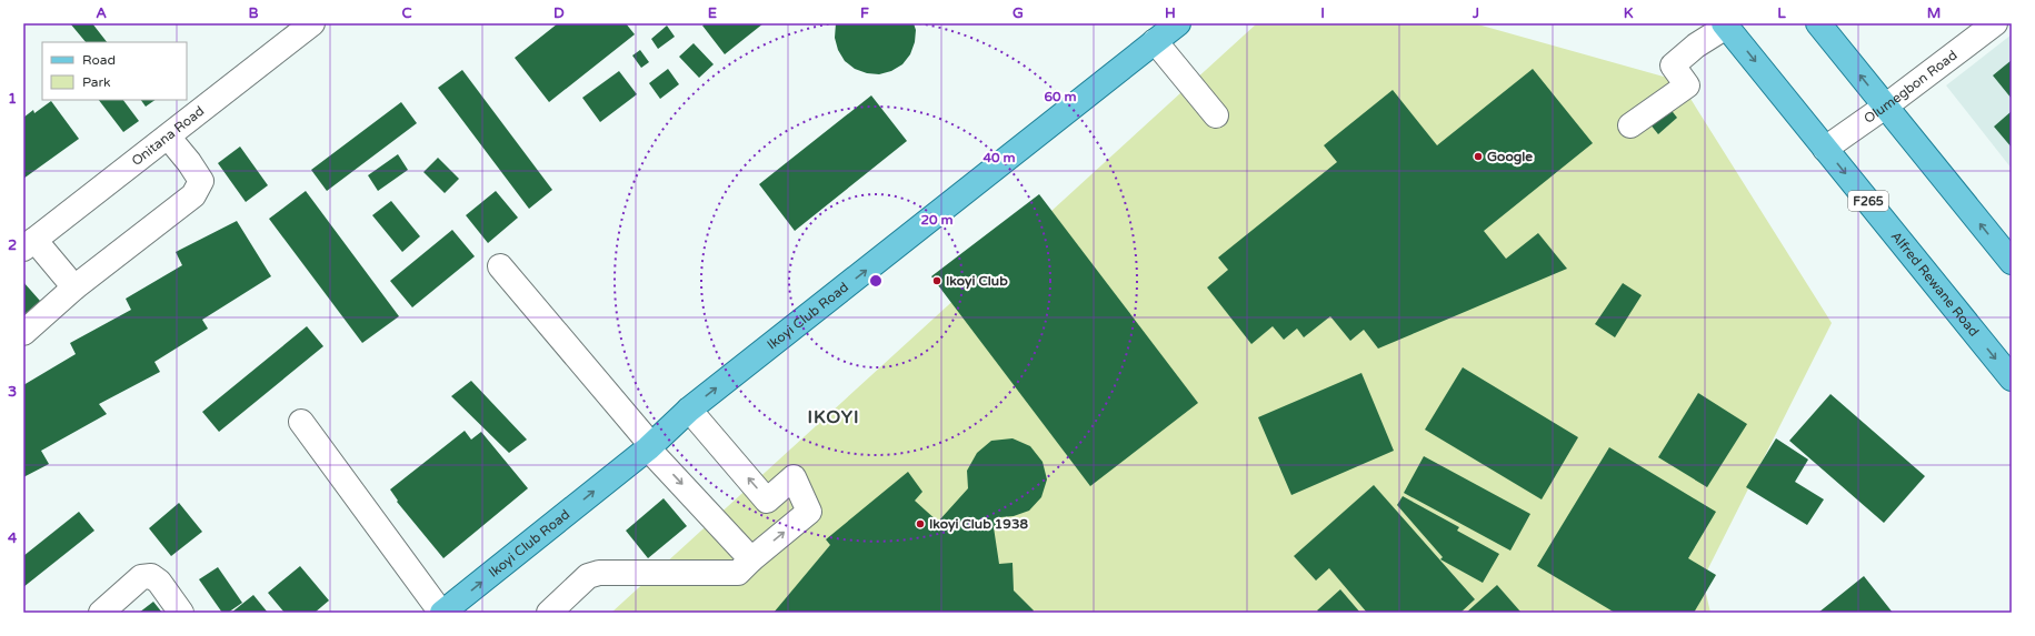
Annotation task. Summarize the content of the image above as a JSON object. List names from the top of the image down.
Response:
{
  "streets": {
    "main road": ["F265", "Alfred Rewane Road", "Ikoyi Club Road"],
    "street": ["Olumegbon Road", "Onitana Road"]
  },
  "crossings": [
    ["Olumegbon Road", "Alfred Rewane Road"]
  ],
  "one_way": ["Ikoyi Club Road"],
  "districts": ["IKOYI"],
  "places": ["Google", "Ikoyi Club", "Ikoyi Club 1938"],
  "legend": ["Road", "Park"],
  "grid": {
    "columns": [
      "A",
      "B",
      "C",
      "D",
      "E",
      "F",
      "G",
      "H",
      "I",
      "J",
      "K",
      "L",
      "M"
    ],
    "rows": [
      "1",
      "2",
      "3",
      "4"
    ]
  },
  "rings": ["60 m", "40 m", "20 m"]
}
